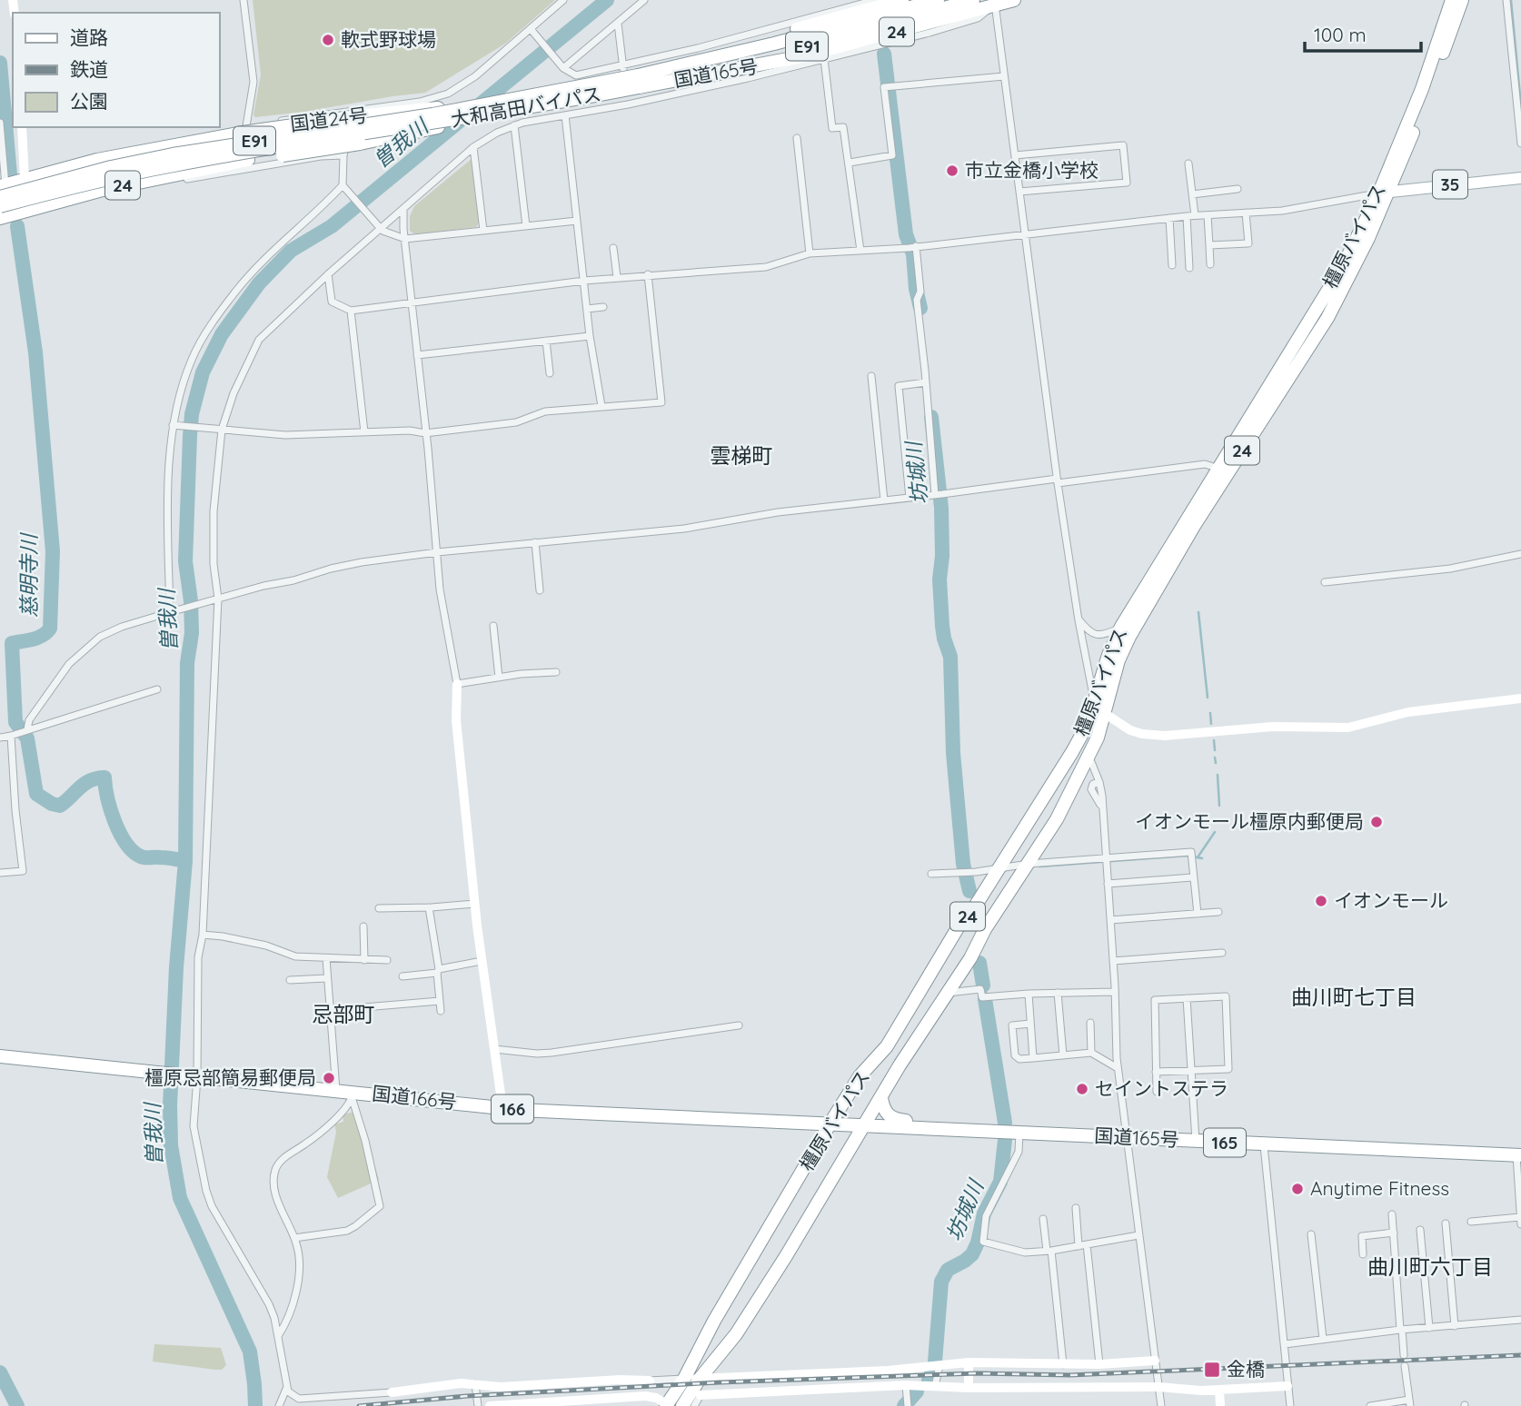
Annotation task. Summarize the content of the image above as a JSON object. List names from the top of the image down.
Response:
{
  "streets": {
    "highway": [
      "24",
      "E91",
      "国道165号",
      "大和高田バイパス",
      "国道24号",
      "橿原バイパス",
      "国道166号",
      "166",
      "165"
    ],
    "main road": ["35"]
  },
  "crossings": [
    ["国道165号", "大和高田バイパス"],
    ["国道165号", "橿原バイパス"],
    ["国道165号", "国道166号"],
    ["大和高田バイパス", "国道24号"],
    ["35", "橿原バイパス"],
    ["橿原バイパス", "国道166号"]
  ],
  "districts": [
    "雲梯町",
    "曲川町七丁目",
    "忌部町",
    "曲川町六丁目"
  ],
  "water": ["曽我川", "坊城川", "慈明寺川"],
  "places": {
    "other": [
      "軟式野球場",
      "市立金橋小学校",
      "イオンモール橿原内郵便局",
      "イオンモール",
      "橿原忌部簡易郵便局",
      "セイントステラ",
      "Anytime Fitness"
    ],
    "transit": ["金橋"]
  },
  "legend": ["道路", "鉄道", "公園"],
  "scale_bar": "100 m"
}
